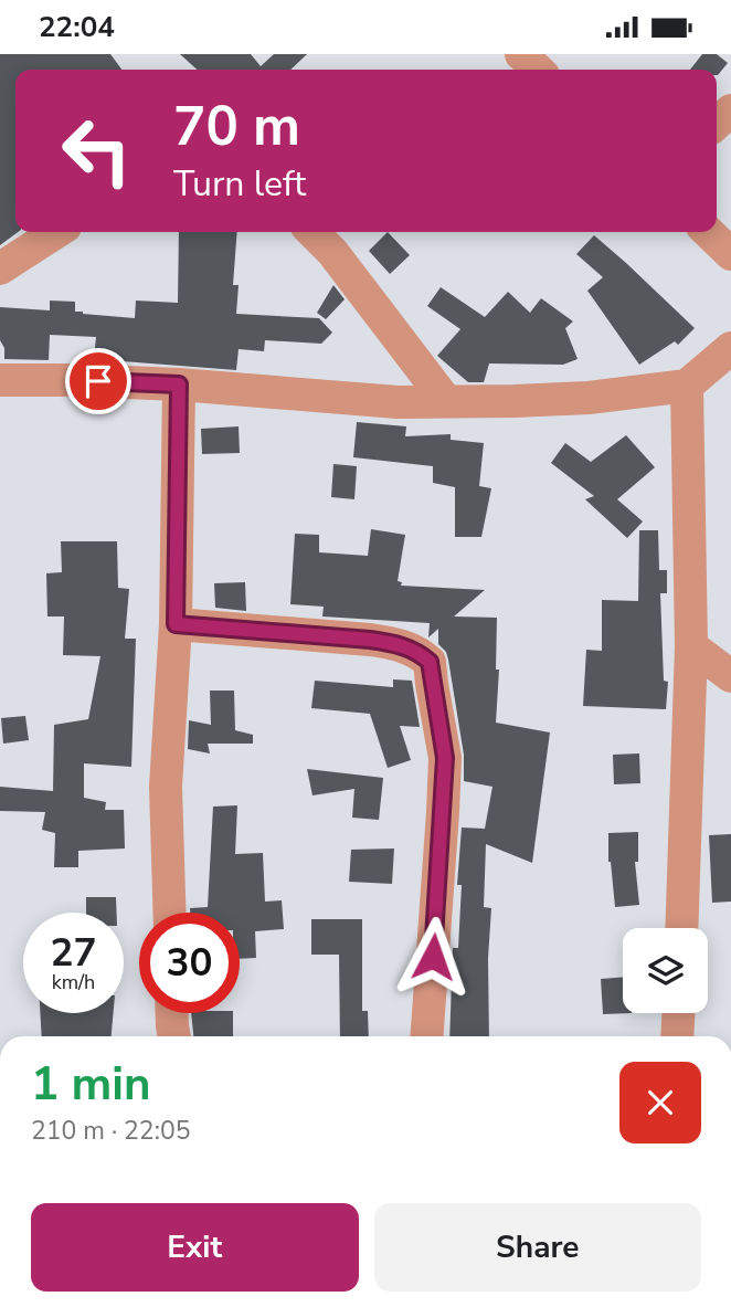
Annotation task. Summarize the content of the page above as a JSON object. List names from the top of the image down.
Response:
{
  "page": {
    "status": "22:04",
    "turn": ["70 m", "Turn left"],
    "speed": "27 km/h",
    "limit": "30",
    "heading": ["1 min", "210 m · 22:05"],
    "buttons": ["Exit", "Share"]
  }
}
